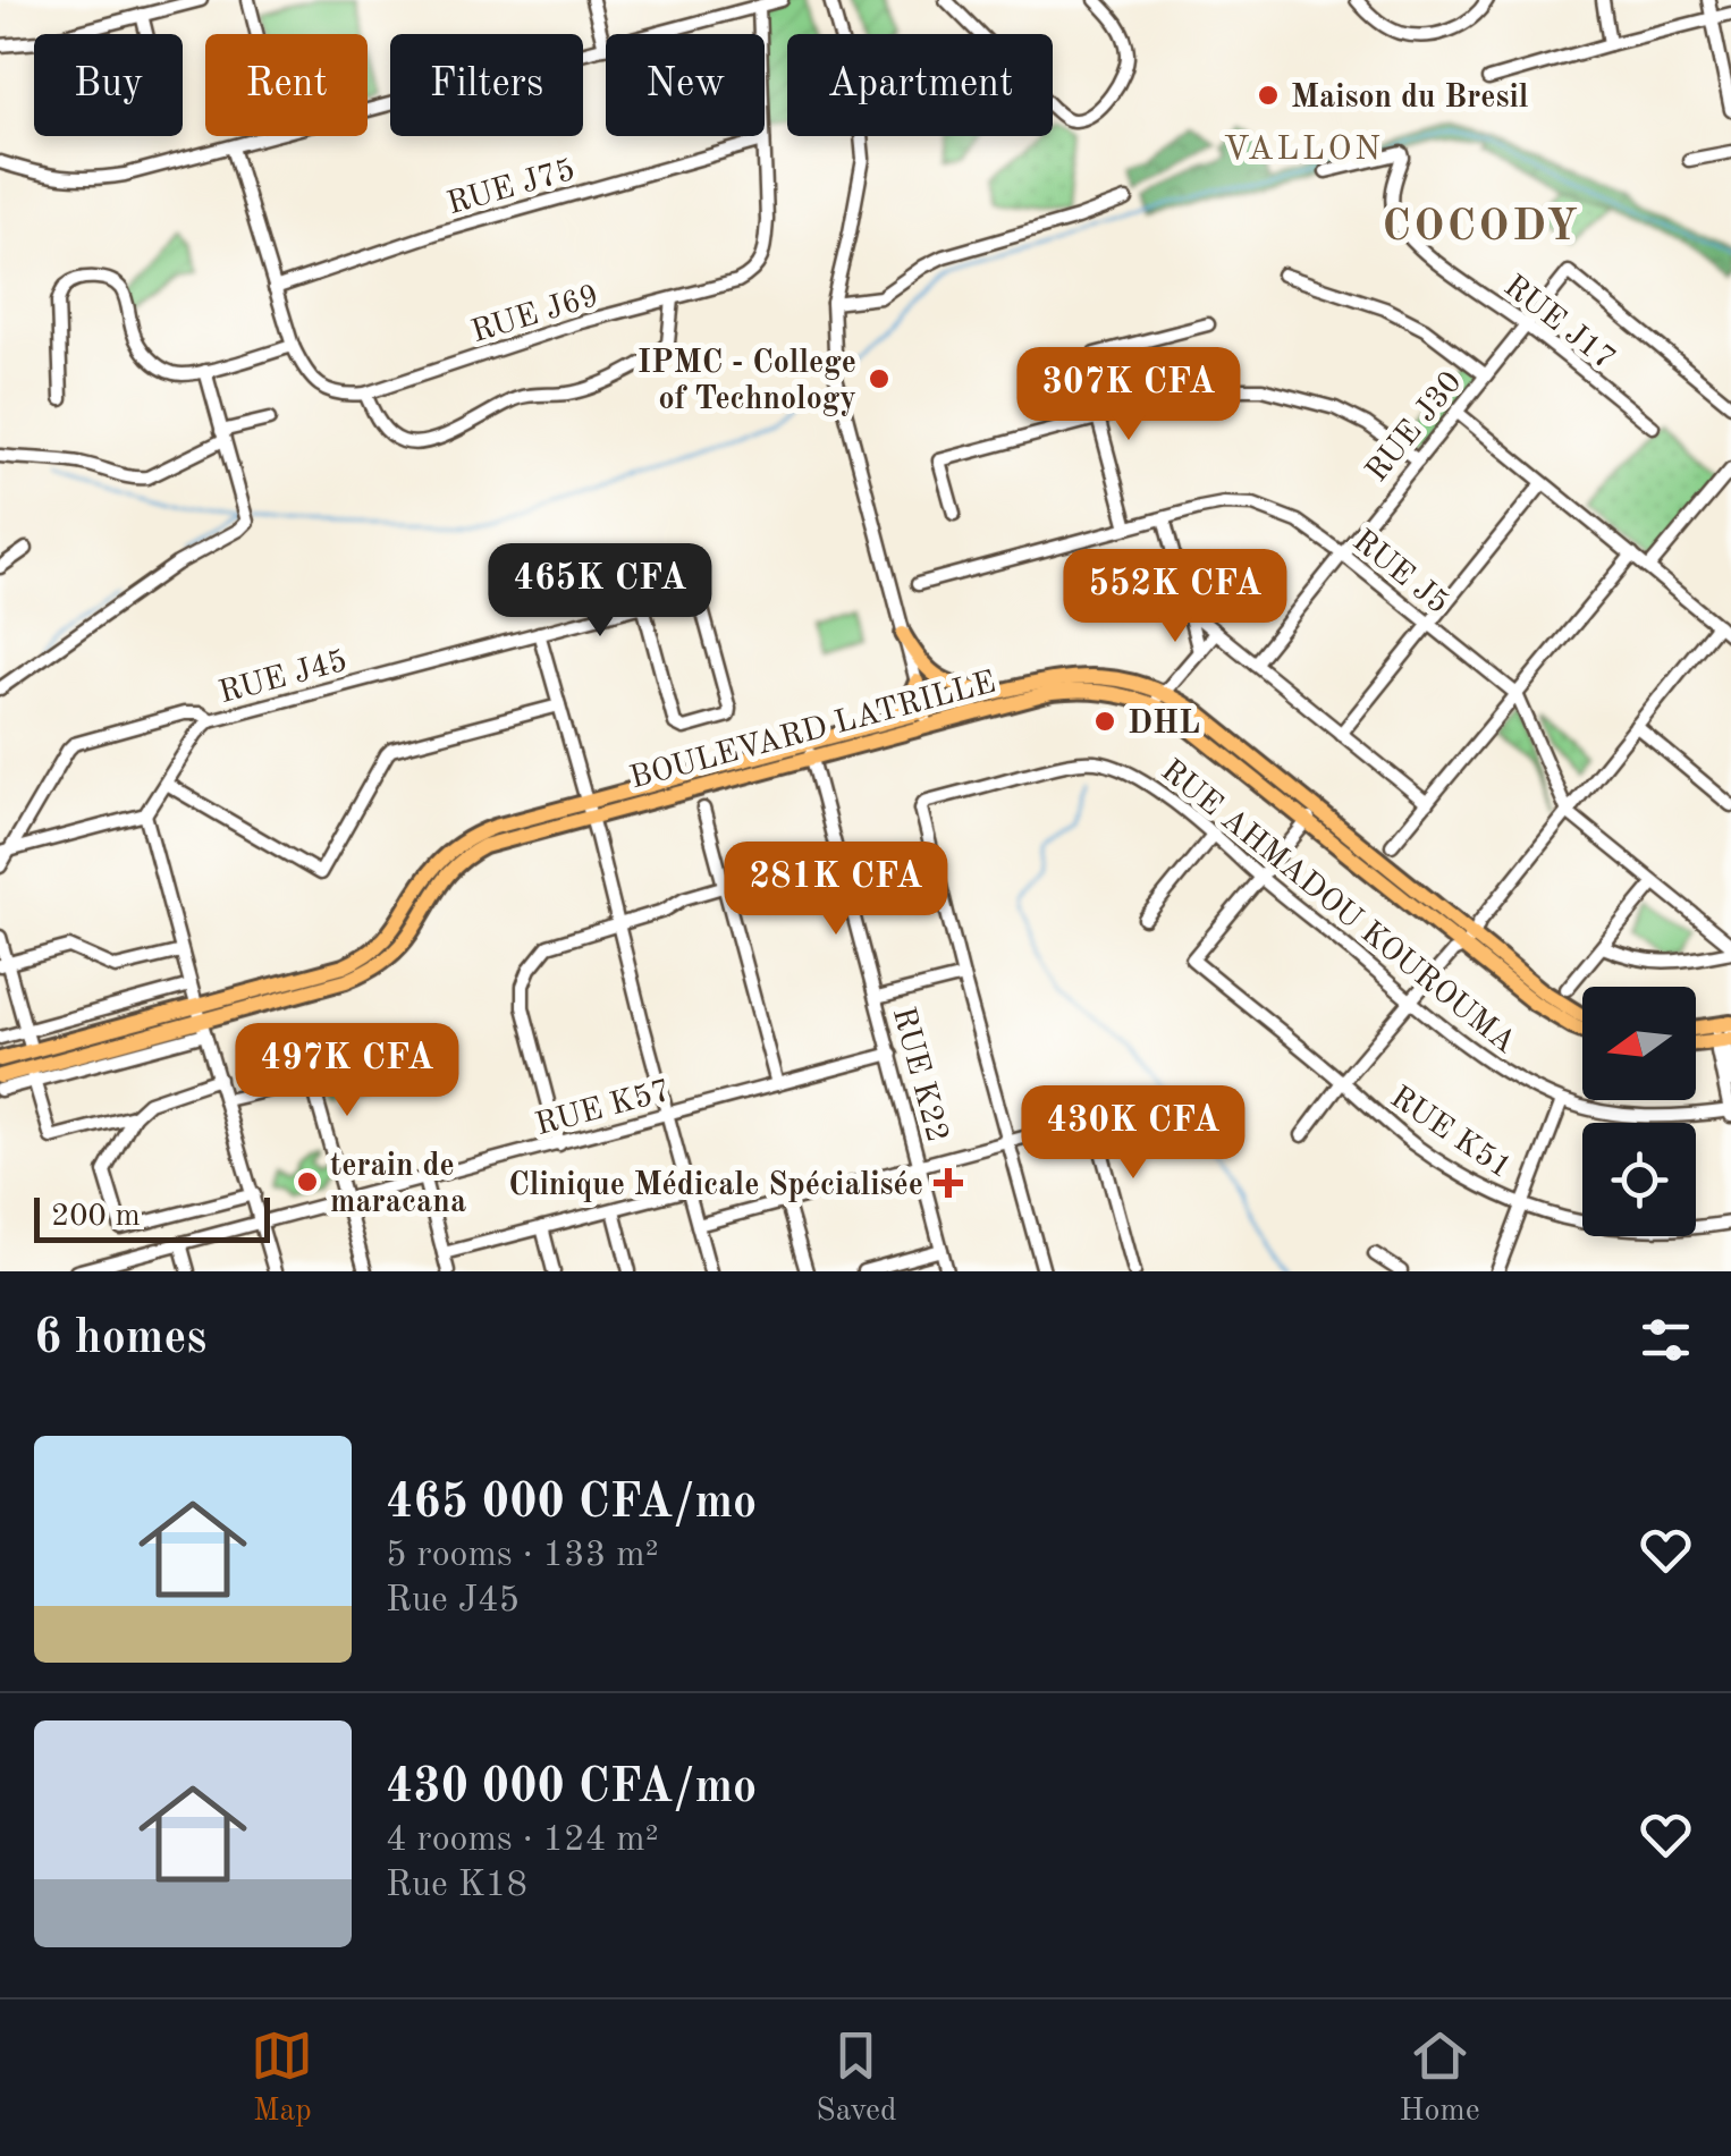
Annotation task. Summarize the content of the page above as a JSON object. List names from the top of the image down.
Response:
{
  "streets": {
    "main road": ["BOULEVARD LATRILLE"],
    "street": [
      "RUE J75",
      "RUE J69",
      "RUE J17",
      "RUE J30",
      "RUE J5",
      "RUE J45",
      "RUE AHMADOU KOUROUMA",
      "RUE K22",
      "RUE K57",
      "RUE K51"
    ]
  },
  "crossings": [
    ["RUE J75", "RUE J69"],
    ["RUE J17", "RUE J30"],
    ["RUE J30", "RUE J5"],
    ["BOULEVARD LATRILLE", "RUE K22"],
    ["RUE AHMADOU KOUROUMA", "RUE K51"],
    ["RUE K22", "RUE K57"]
  ],
  "districts": ["VALLON", "COCODY"],
  "places": {
    "other": [
      "Maison du Bresil",
      "IPMC - College of Technology",
      "DHL",
      "terain de maracana"
    ],
    "health": ["Clinique Médicale Spécialisée"]
  },
  "scale_bar": "200 m",
  "north": "left",
  "page": {
    "chip": [
      "Buy",
      "Rent",
      "Filters",
      "New",
      "Apartment"
    ],
    "price": [
      "307K CFA",
      "465K CFA",
      "552K CFA",
      "281K CFA",
      "497K CFA",
      "430K CFA"
    ],
    "scale": "200 m",
    "heading": "6 homes",
    "list": [
      {
        "name": "465 000 CFA/mo",
        "note": "5 rooms · 133 m² · Rue J45"
      },
      {
        "name": "430 000 CFA/mo",
        "note": "4 rooms · 124 m² · Rue K18"
      }
    ],
    "tabs": ["Map", "Saved", "Home"]
  }
}
